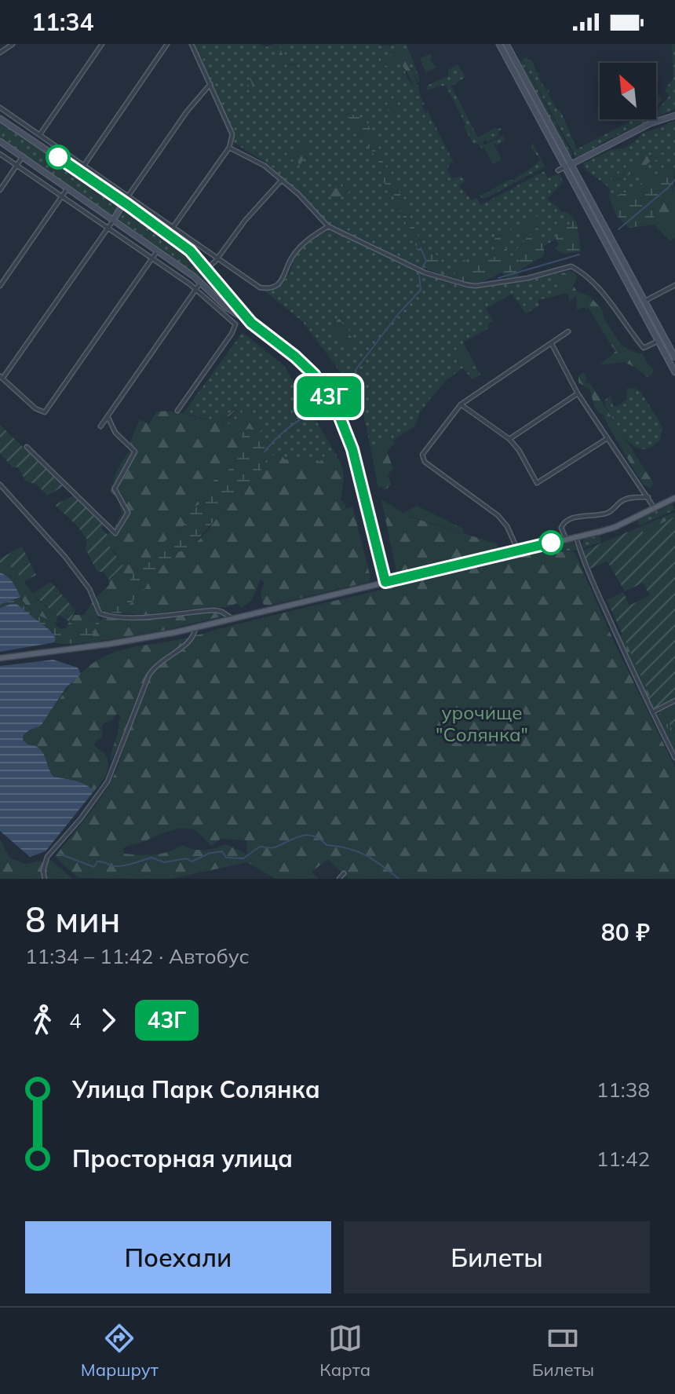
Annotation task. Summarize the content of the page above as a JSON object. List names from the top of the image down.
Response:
{
  "parks": ["урочище \"Солянка\""],
  "lines": ["bus line 43Г"],
  "north": "top left",
  "page": {
    "status": "11:34",
    "on_map": "43Г",
    "heading": ["8 мин", "11:34 – 11:42 · Автобус", "80 ₽"],
    "legs": ["4", "43Г"],
    "list": [
      {
        "name": "Улица Парк Солянка",
        "value": "11:38"
      },
      {
        "name": "Просторная улица",
        "value": "11:42"
      }
    ],
    "buttons": ["Поехали", "Билеты"],
    "tabs": ["Маршрут", "Карта", "Билеты"]
  }
}
